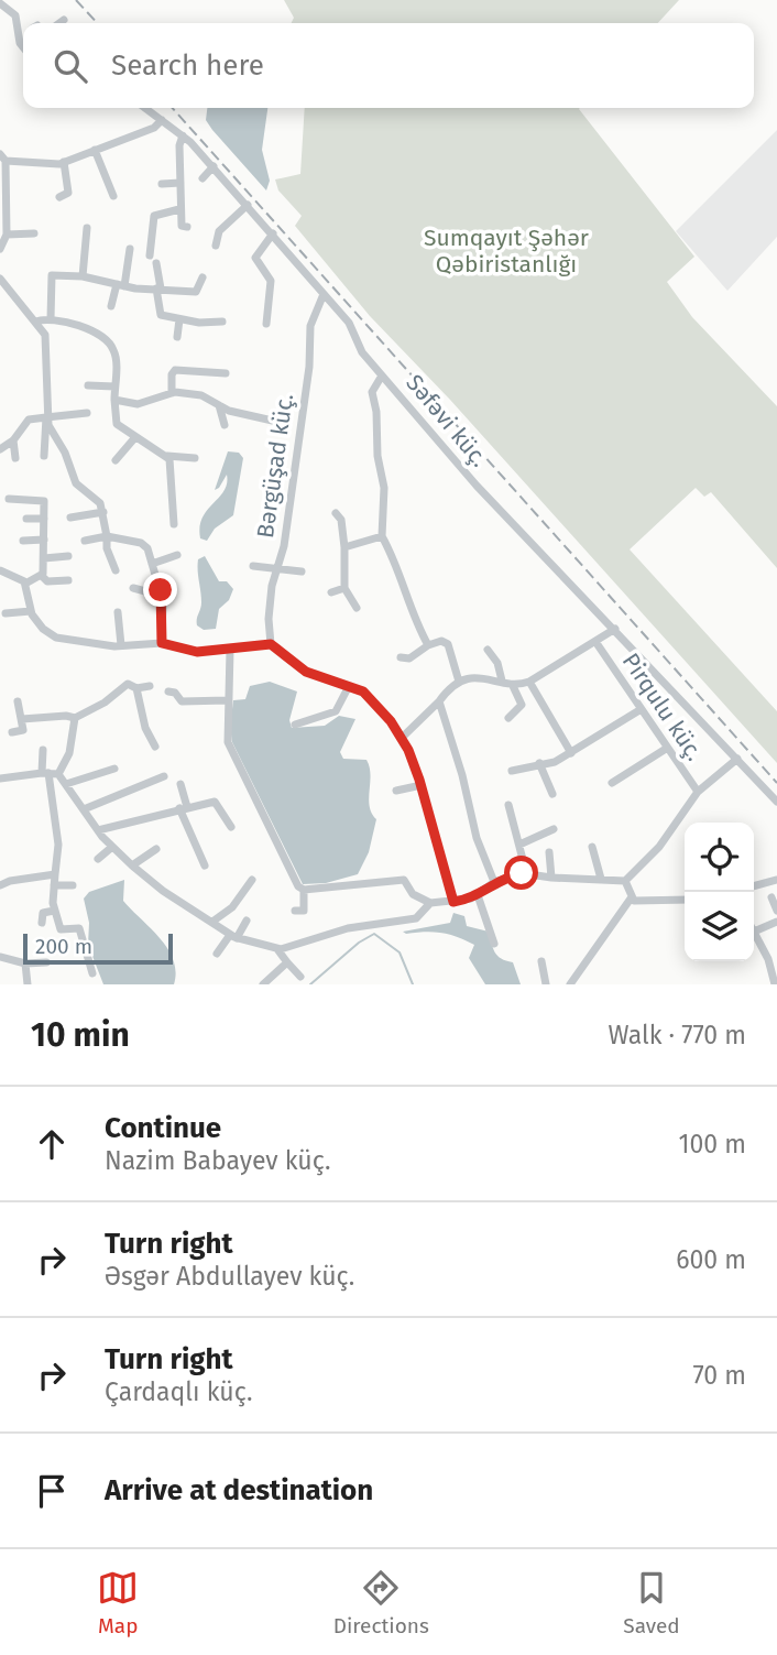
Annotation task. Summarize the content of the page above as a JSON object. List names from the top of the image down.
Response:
{
  "streets": {
    "street": ["Səfəvi küç.", "Bərgüşad küç.", "Pirqulu küç."]
  },
  "crossings": [
    ["Səfəvi küç.", "Bərgüşad küç."]
  ],
  "parks": ["Sumqayıt Şəhər Qəbiristanlığı"],
  "scale_bar": "200 m",
  "page": {
    "search": "Search here",
    "scale": "200 m",
    "heading": ["10 min", "Walk · 770 m"],
    "list": [
      ["Continue", "Nazim Babayev küç.", "100 m"],
      ["Turn right", "Əsgər Abdullayev küç.", "600 m"],
      ["Turn right", "Çardaqlı küç.", "70 m"],
      "Arrive at destination"
    ],
    "nav": ["Map", "Directions", "Saved"]
  }
}
